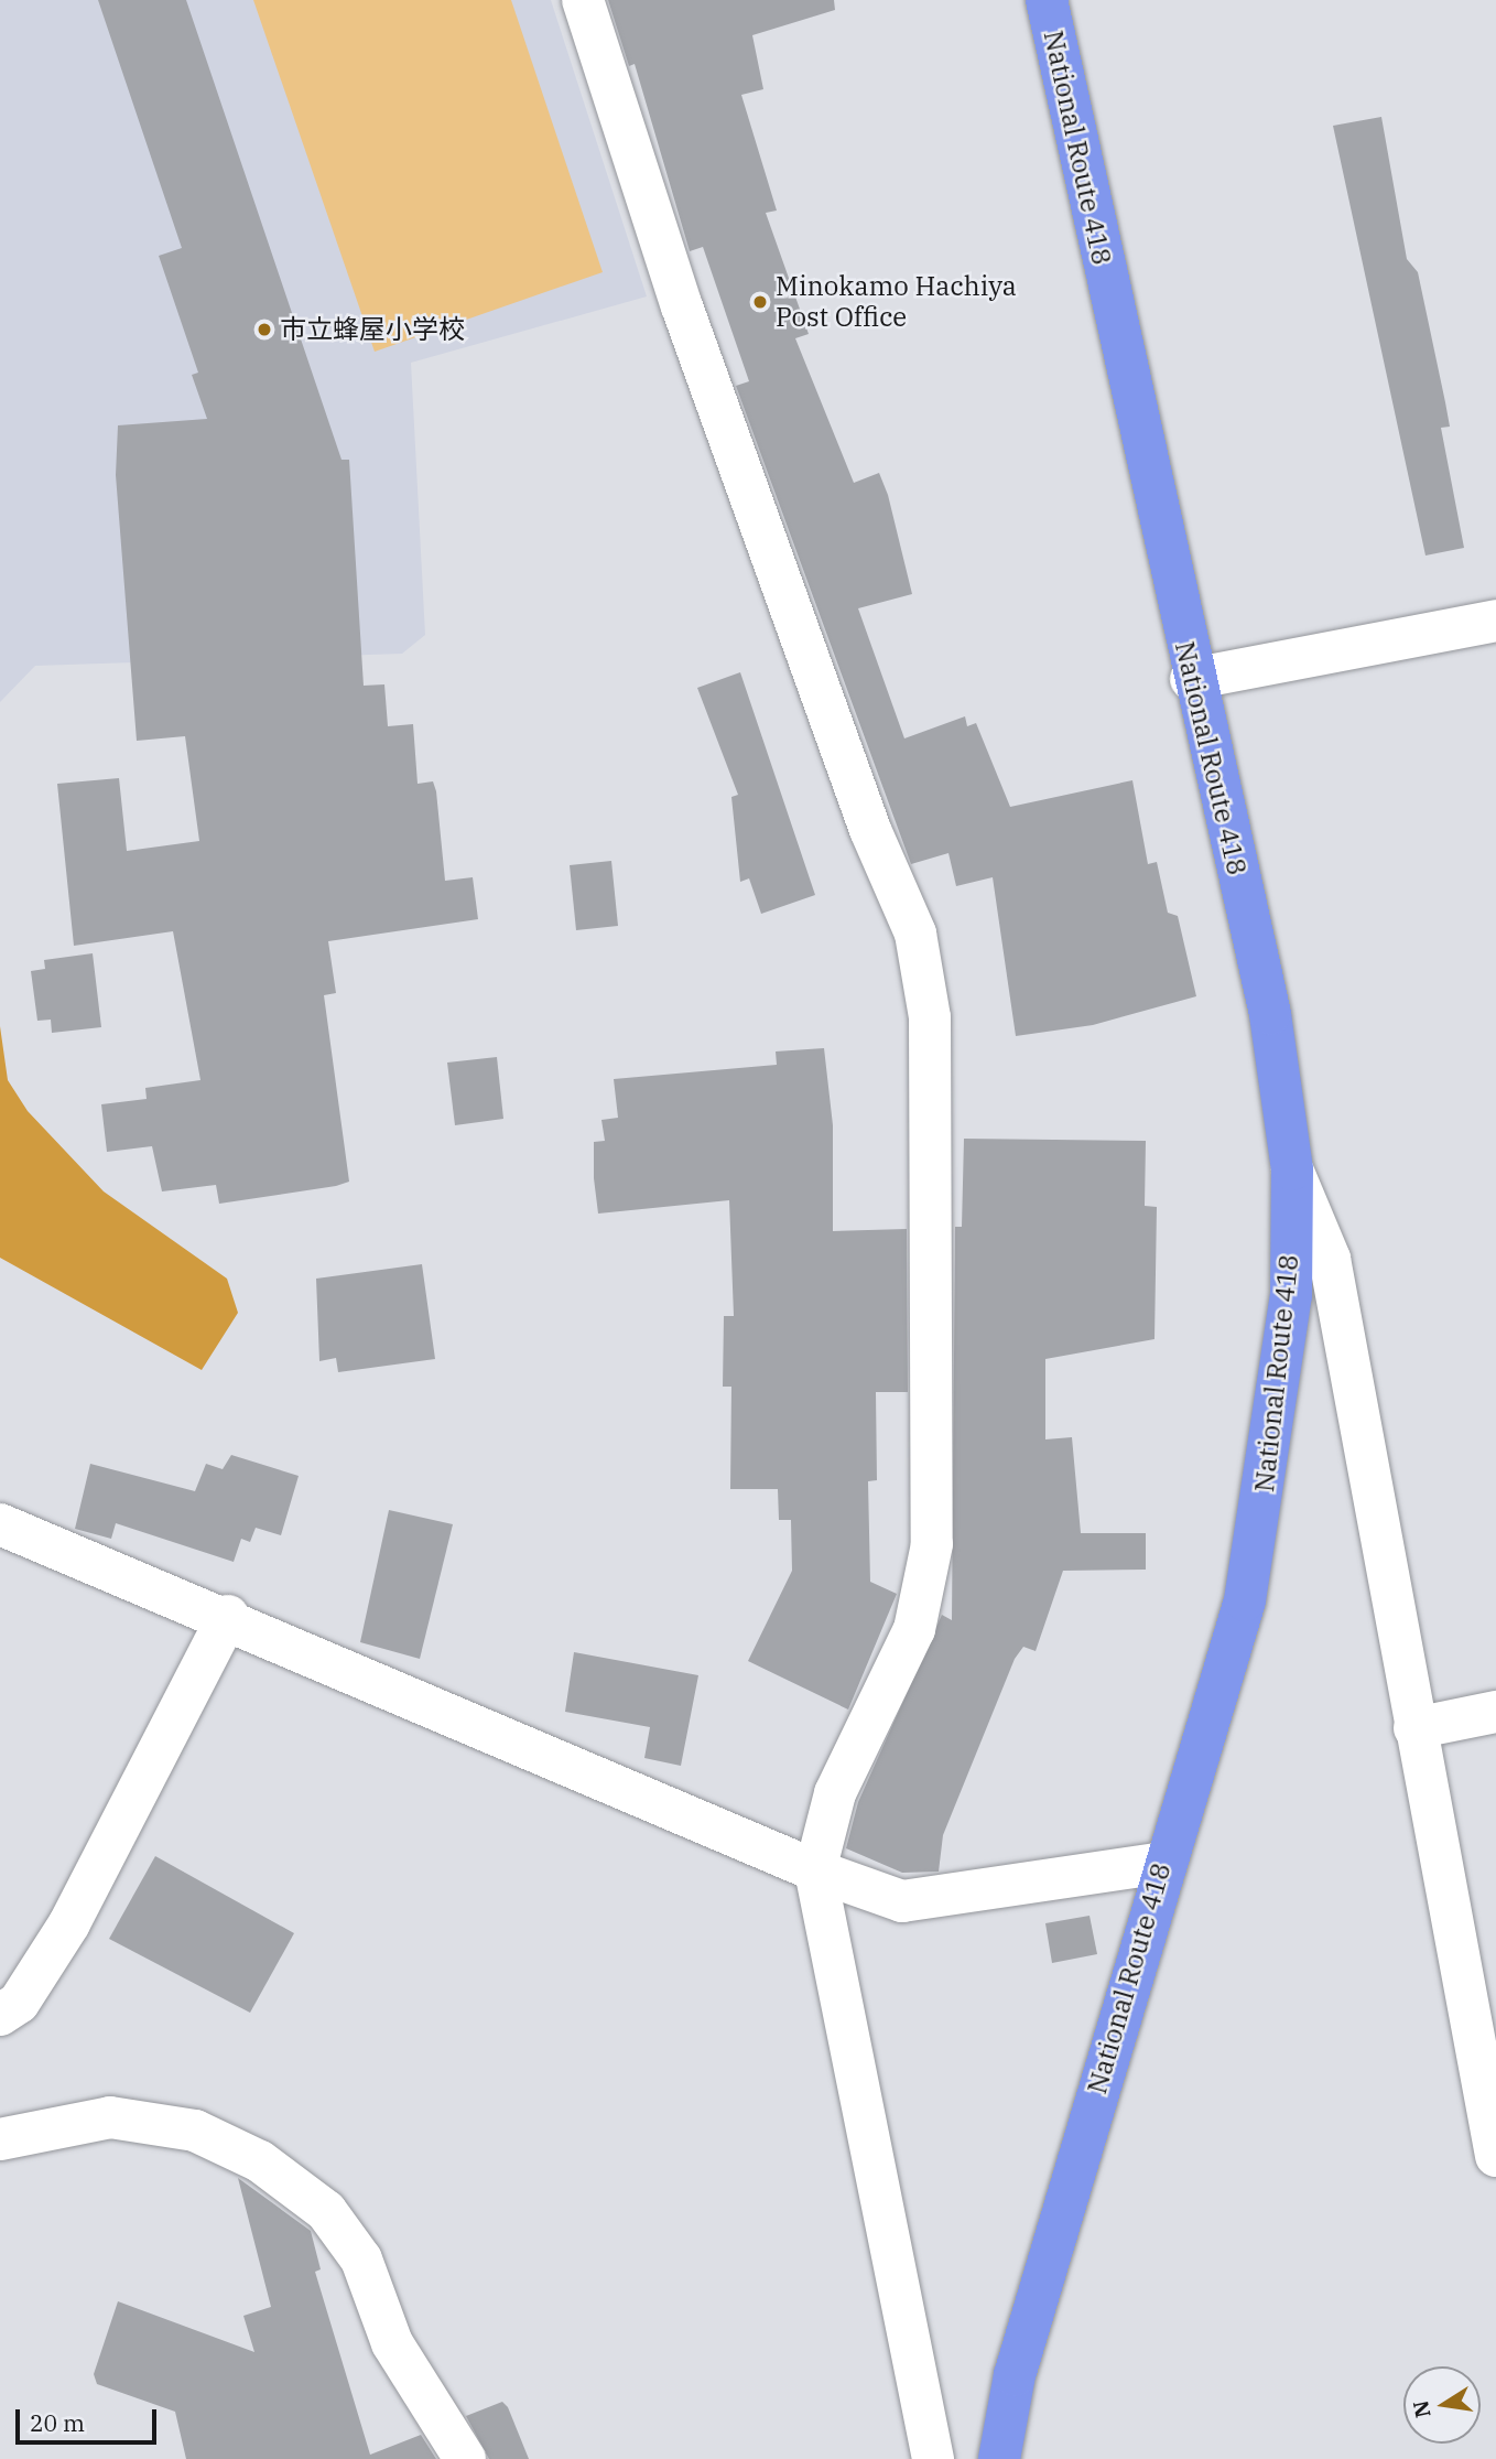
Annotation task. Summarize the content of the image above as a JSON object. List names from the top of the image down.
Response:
{
  "streets": {
    "highway": ["National Route 418"]
  },
  "places": ["Minokamo Hachiya Post Office", "市立蜂屋小学校"],
  "scale_bar": "20 m",
  "north": "left"
}
